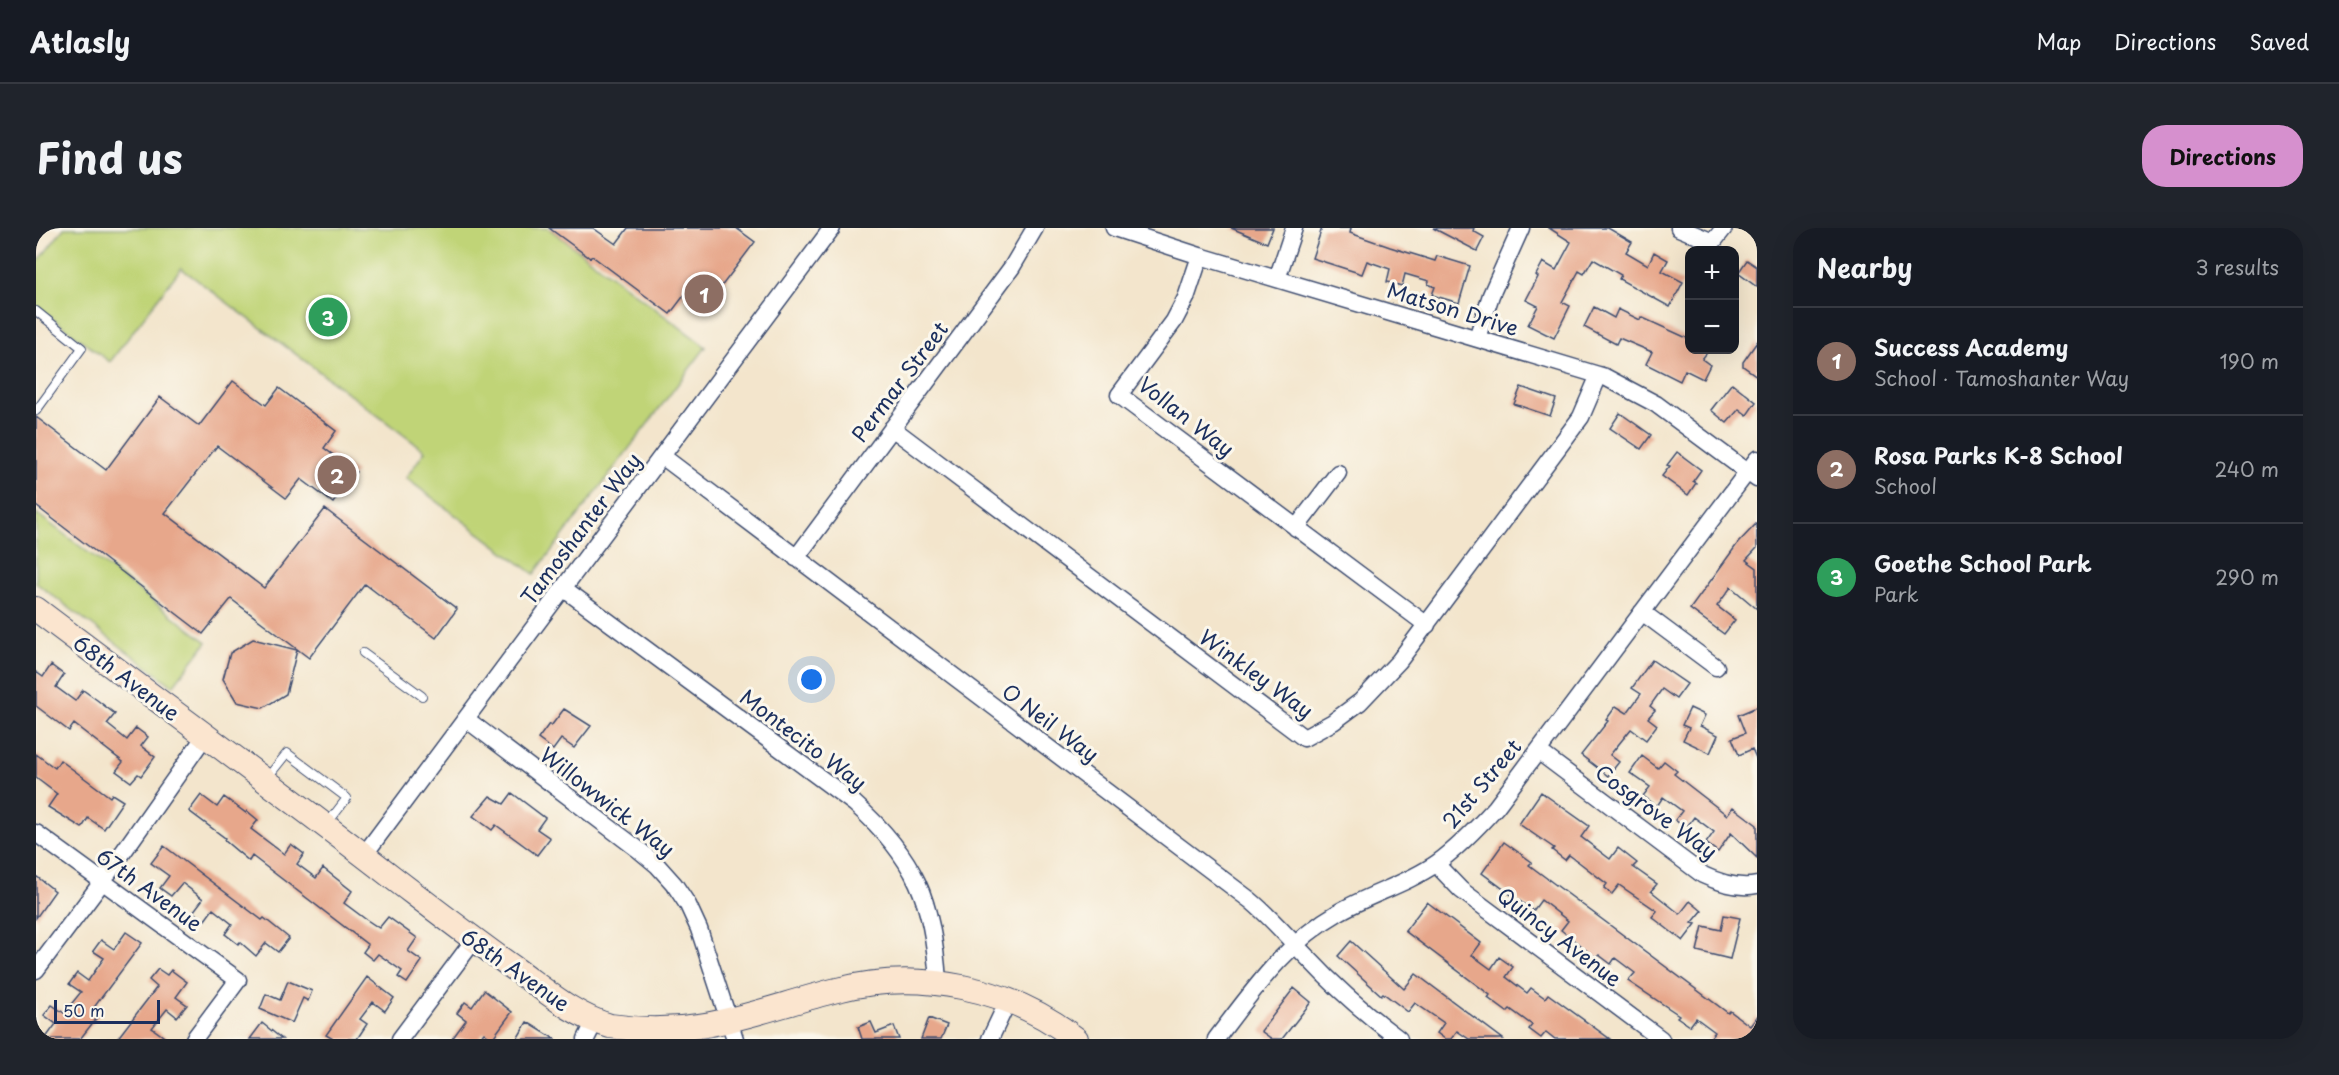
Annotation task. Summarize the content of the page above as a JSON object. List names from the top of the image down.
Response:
{
  "streets": {
    "street": [
      "Matson Drive",
      "Permar Street",
      "Vollan Way",
      "Tamoshanter Way",
      "Winkley Way",
      "68th Avenue",
      "O Neil Way",
      "Montecito Way",
      "21st Street",
      "Willowwick Way",
      "Cosgrove Way",
      "67th Avenue",
      "Quincy Avenue"
    ]
  },
  "crossings": [
    ["Matson Drive", "Vollan Way"],
    ["Matson Drive", "Winkley Way"],
    ["Matson Drive", "21st Street"],
    ["Permar Street", "Winkley Way"],
    ["Permar Street", "O Neil Way"],
    ["Vollan Way", "Winkley Way"],
    ["Tamoshanter Way", "68th Avenue"],
    ["Tamoshanter Way", "O Neil Way"],
    ["Tamoshanter Way", "Montecito Way"],
    ["Tamoshanter Way", "Willowwick Way"],
    ["68th Avenue", "Montecito Way"],
    ["68th Avenue", "Willowwick Way"],
    ["O Neil Way", "21st Street"],
    ["21st Street", "Cosgrove Way"],
    ["21st Street", "Quincy Avenue"]
  ],
  "scale_bar": "50 m",
  "page": {
    "header": "Atlasly",
    "nav": ["Map", "Directions", "Saved"],
    "title": "Find us",
    "buttons": "Directions",
    "heading": ["Nearby", "3 results"],
    "map_buttons": ["+", "−"],
    "pins": ["1", "3", "2"],
    "list": [
      {
        "mark": "1",
        "name": "Success Academy",
        "note": "School · Tamoshanter Way",
        "value": "190 m"
      },
      {
        "mark": "2",
        "name": "Rosa Parks K-8 School",
        "note": "School",
        "value": "240 m"
      },
      {
        "mark": "3",
        "name": "Goethe School Park",
        "note": "Park",
        "value": "290 m"
      }
    ],
    "scale": "50 m"
  }
}
